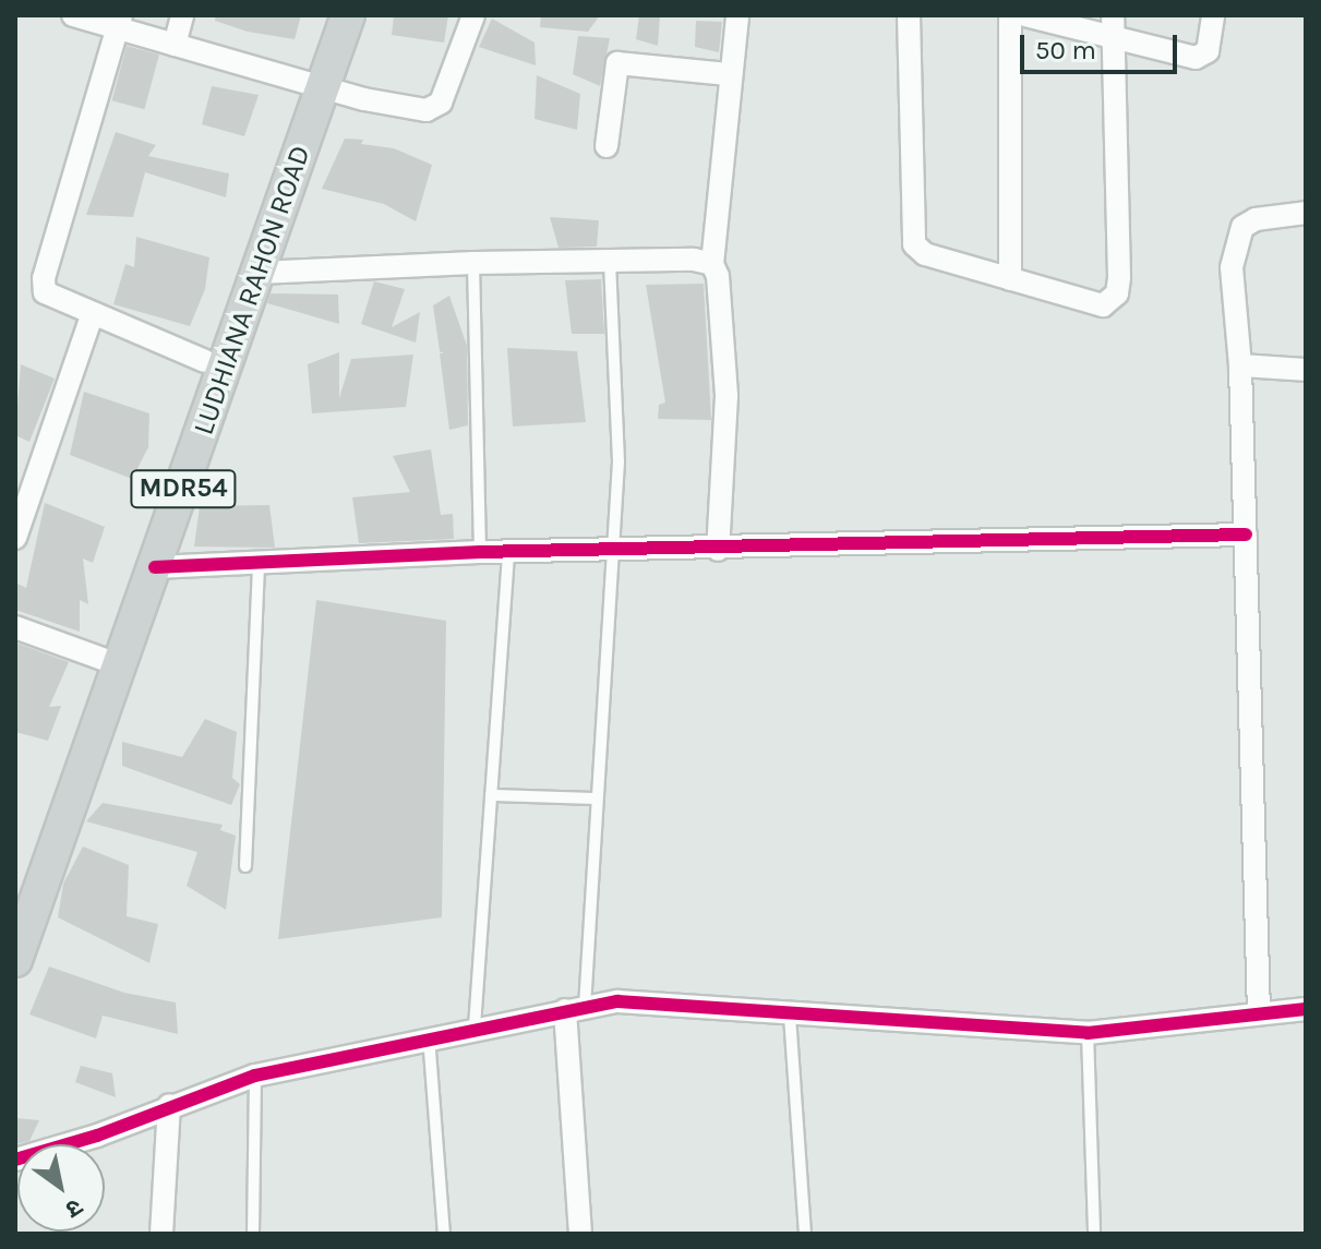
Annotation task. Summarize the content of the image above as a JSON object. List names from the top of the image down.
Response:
{
  "streets": {
    "main road": ["LUDHIANA RAHON ROAD", "MDR54"]
  },
  "scale_bar": "50 m",
  "north": "bottom right"
}
